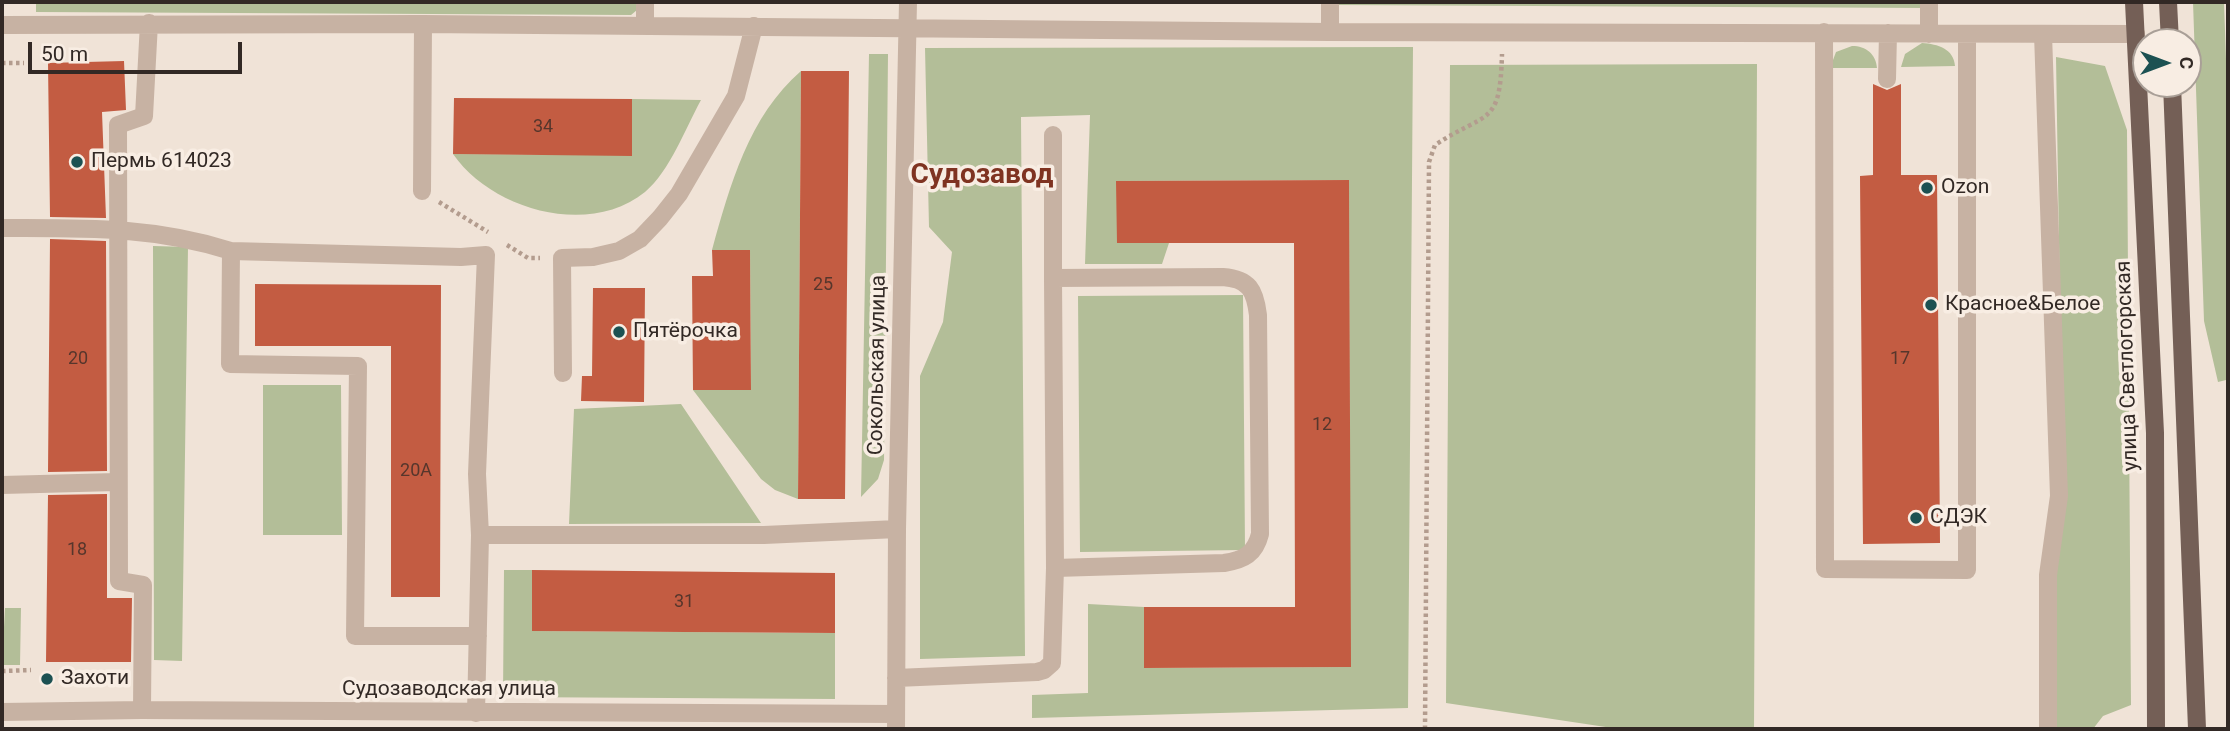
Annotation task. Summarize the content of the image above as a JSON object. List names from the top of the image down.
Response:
{
  "streets": {
    "main road": ["улица Светлогорская"],
    "street": ["Сокольская улица", "Судозаводская улица"]
  },
  "crossings": [
    ["Сокольская улица", "Судозаводская улица"]
  ],
  "districts": ["Судозавод"],
  "places": [
    "Пермь 614023",
    "Ozon",
    "Красное&Белое",
    "Пятёрочка",
    "СДЭК",
    "Захоти"
  ],
  "house_numbers": [
    "34",
    "25",
    "20",
    "17",
    "12",
    "20А",
    "18",
    "31"
  ],
  "scale_bar": "50 m",
  "north": "right"
}
